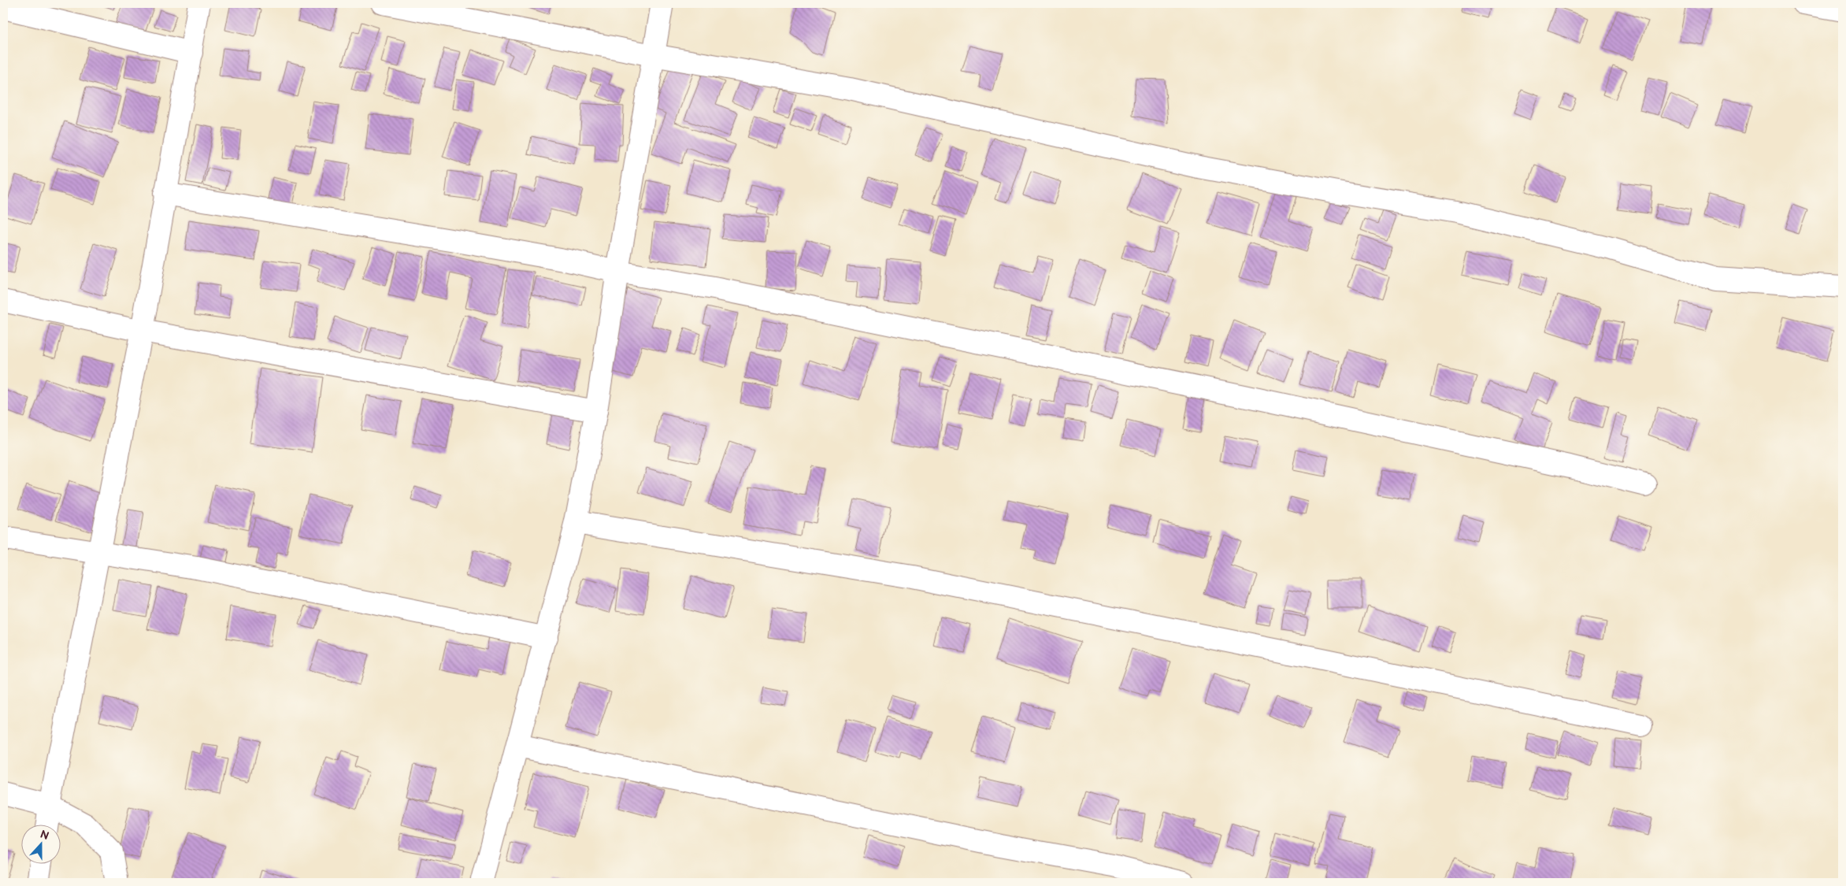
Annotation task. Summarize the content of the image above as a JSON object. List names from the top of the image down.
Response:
{
  "north": "top"
}
